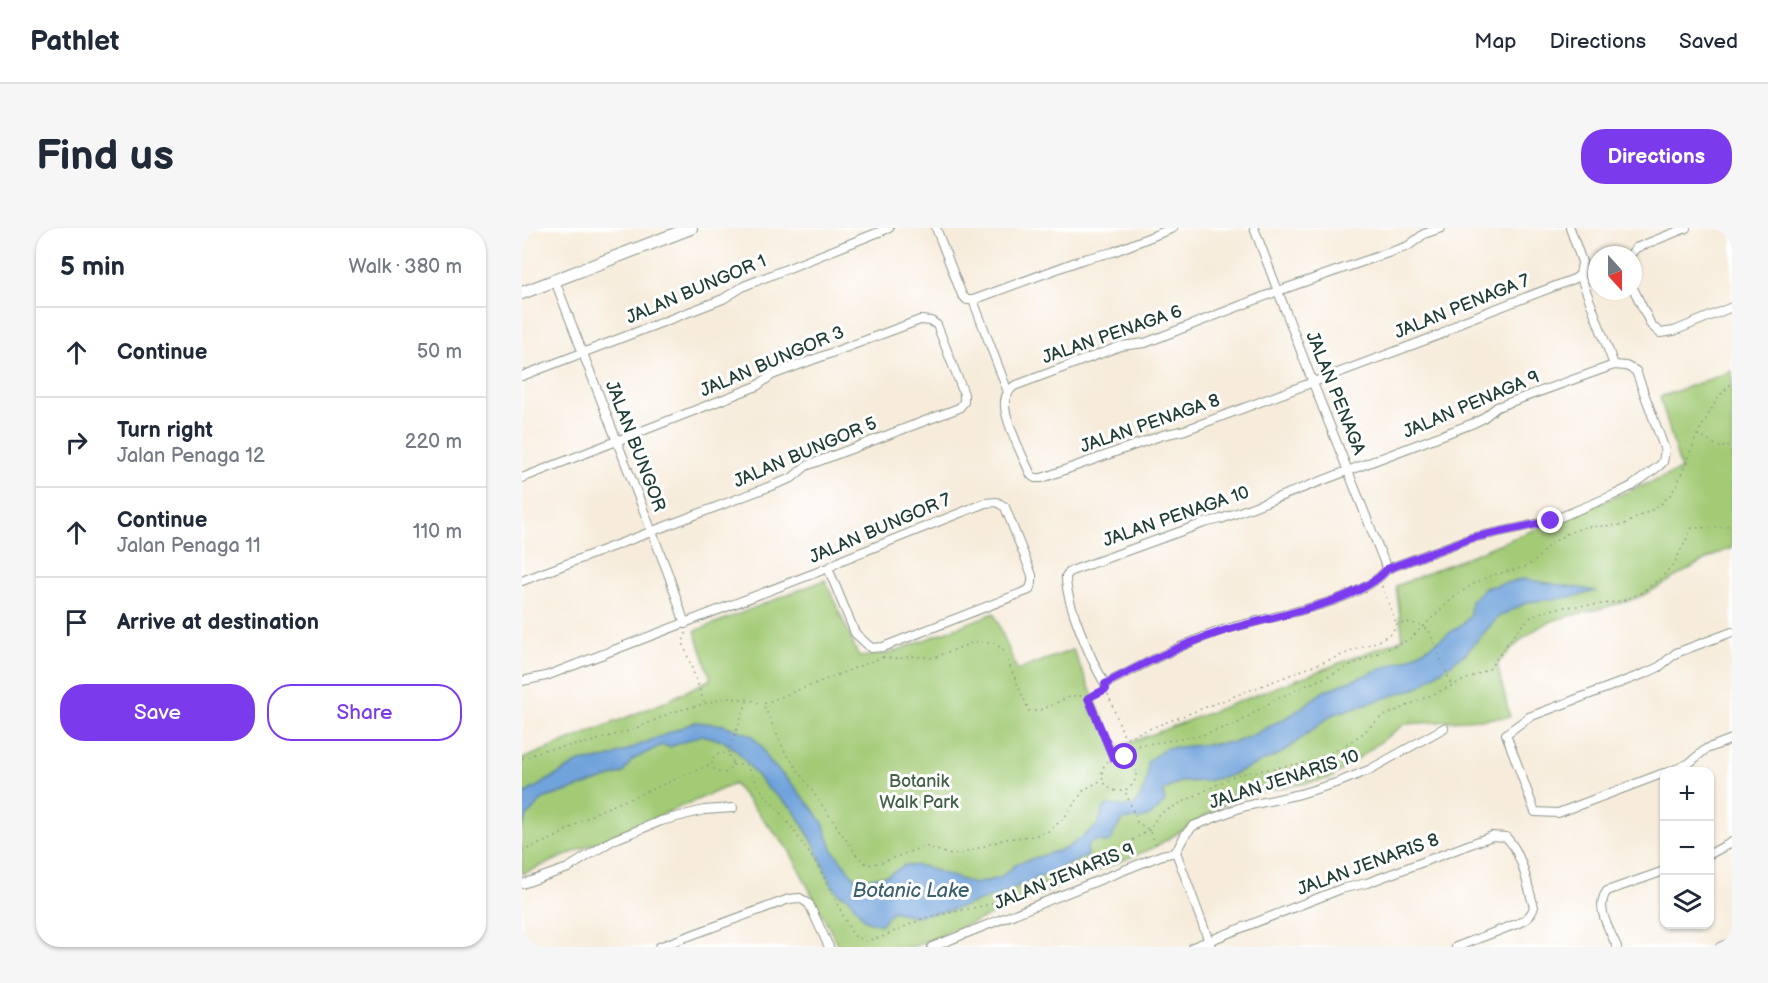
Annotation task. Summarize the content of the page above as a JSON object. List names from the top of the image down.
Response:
{
  "streets": {
    "street": [
      "JALAN BUNGOR 1",
      "JALAN PENAGA 7",
      "JALAN PENAGA 6",
      "JALAN BUNGOR 3",
      "JALAN PENAGA",
      "JALAN PENAGA 9",
      "JALAN PENAGA 8",
      "JALAN BUNGOR",
      "JALAN BUNGOR 5",
      "JALAN PENAGA 10",
      "JALAN BUNGOR 7",
      "JALAN JENARIS 10",
      "JALAN JENARIS 8",
      "JALAN JENARIS 9"
    ]
  },
  "crossings": [
    ["JALAN BUNGOR 1", "JALAN BUNGOR"],
    ["JALAN PENAGA 7", "JALAN PENAGA"],
    ["JALAN PENAGA 7", "JALAN PENAGA 8"],
    ["JALAN PENAGA 6", "JALAN PENAGA"],
    ["JALAN PENAGA 6", "JALAN PENAGA 8"],
    ["JALAN BUNGOR 3", "JALAN BUNGOR"],
    ["JALAN BUNGOR 3", "JALAN BUNGOR 5"],
    ["JALAN PENAGA", "JALAN PENAGA 9"],
    ["JALAN PENAGA", "JALAN PENAGA 8"],
    ["JALAN PENAGA", "JALAN PENAGA 10"],
    ["JALAN PENAGA 9", "JALAN PENAGA 10"],
    ["JALAN BUNGOR", "JALAN BUNGOR 5"],
    ["JALAN BUNGOR", "JALAN BUNGOR 7"],
    ["JALAN JENARIS 10", "JALAN JENARIS 9"]
  ],
  "water": ["Botanic Lake"],
  "parks": ["Botanik Walk Park"],
  "north": "bottom",
  "page": {
    "header": "Pathlet",
    "nav": ["Map", "Directions", "Saved"],
    "buttons": [
      "Directions",
      ["Save", "Share"]
    ],
    "title": "Find us",
    "heading": ["5 min", "Walk · 380 m"],
    "list": [
      ["Continue", "50 m"],
      ["Turn right", "Jalan Penaga 12", "220 m"],
      ["Continue", "Jalan Penaga 11", "110 m"],
      "Arrive at destination"
    ],
    "map_buttons": ["+", "−"]
  }
}
